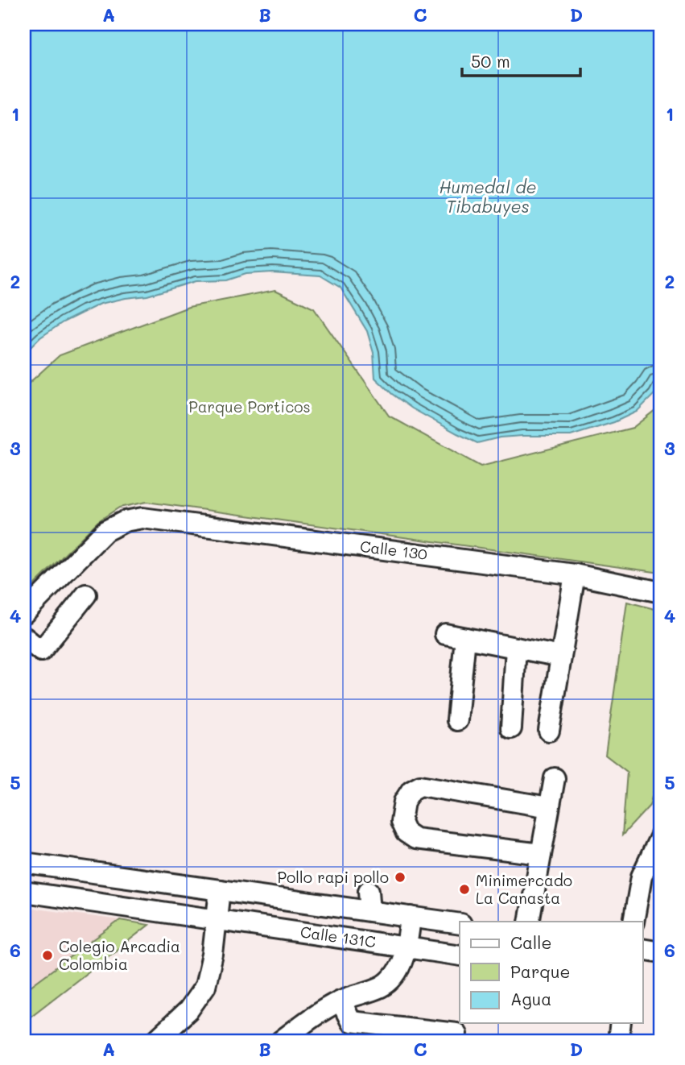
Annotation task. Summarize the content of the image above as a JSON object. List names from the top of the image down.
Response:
{
  "streets": {
    "street": ["Calle 130", "Calle 131C"]
  },
  "water": ["Humedal de Tibabuyes"],
  "parks": ["Parque Porticos"],
  "places": ["Pollo rapi pollo", "Minimercado La Canasta", "Colegio Arcadia Colombia"],
  "legend": ["Calle", "Parque", "Agua"],
  "scale_bar": "50 m",
  "grid": {
    "columns": [
      "A",
      "B",
      "C",
      "D"
    ],
    "rows": [
      "1",
      "2",
      "3",
      "4",
      "5",
      "6"
    ]
  }
}
